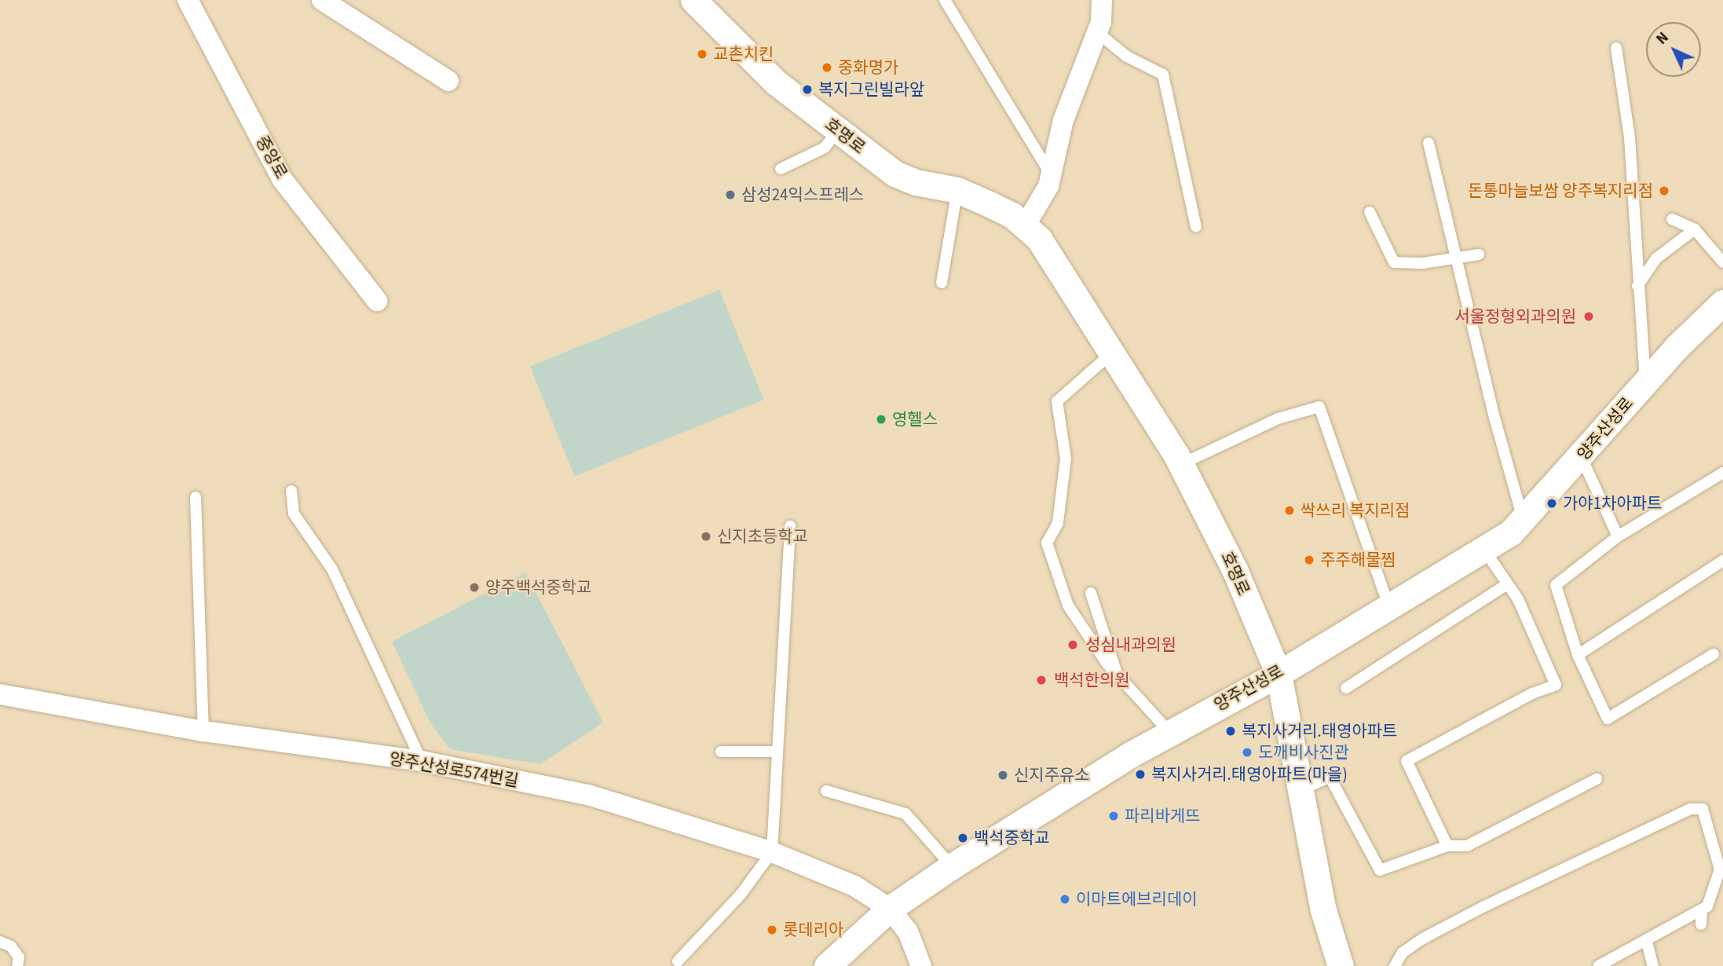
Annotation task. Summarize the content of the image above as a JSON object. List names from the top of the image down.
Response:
{
  "streets": {
    "street": [
      "호명로",
      "중앙로",
      "양주산성로",
      "양주산성로574번길"
    ]
  },
  "crossings": [
    ["호명로", "양주산성로"],
    ["양주산성로", "양주산성로574번길"]
  ],
  "places": [
    "교촌치킨",
    "중화명가",
    "복지그린빌라앞",
    "돈통마늘보쌈 양주복지리점",
    "삼성24익스프레스",
    "서울정형외과의원",
    "영헬스",
    "가야1차아파트",
    "싹쓰리 복지리점",
    "신지초등학교",
    "주주해물찜",
    "양주백석중학교",
    "성심내과의원",
    "백석한의원",
    "복지사거리.태영아파트",
    "도깨비사진관",
    "복지사거리.태영아파트(마을)",
    "신지주유소",
    "파리바게뜨",
    "백석중학교",
    "이마트에브리데이",
    "롯데리아"
  ],
  "north": "top left"
}
